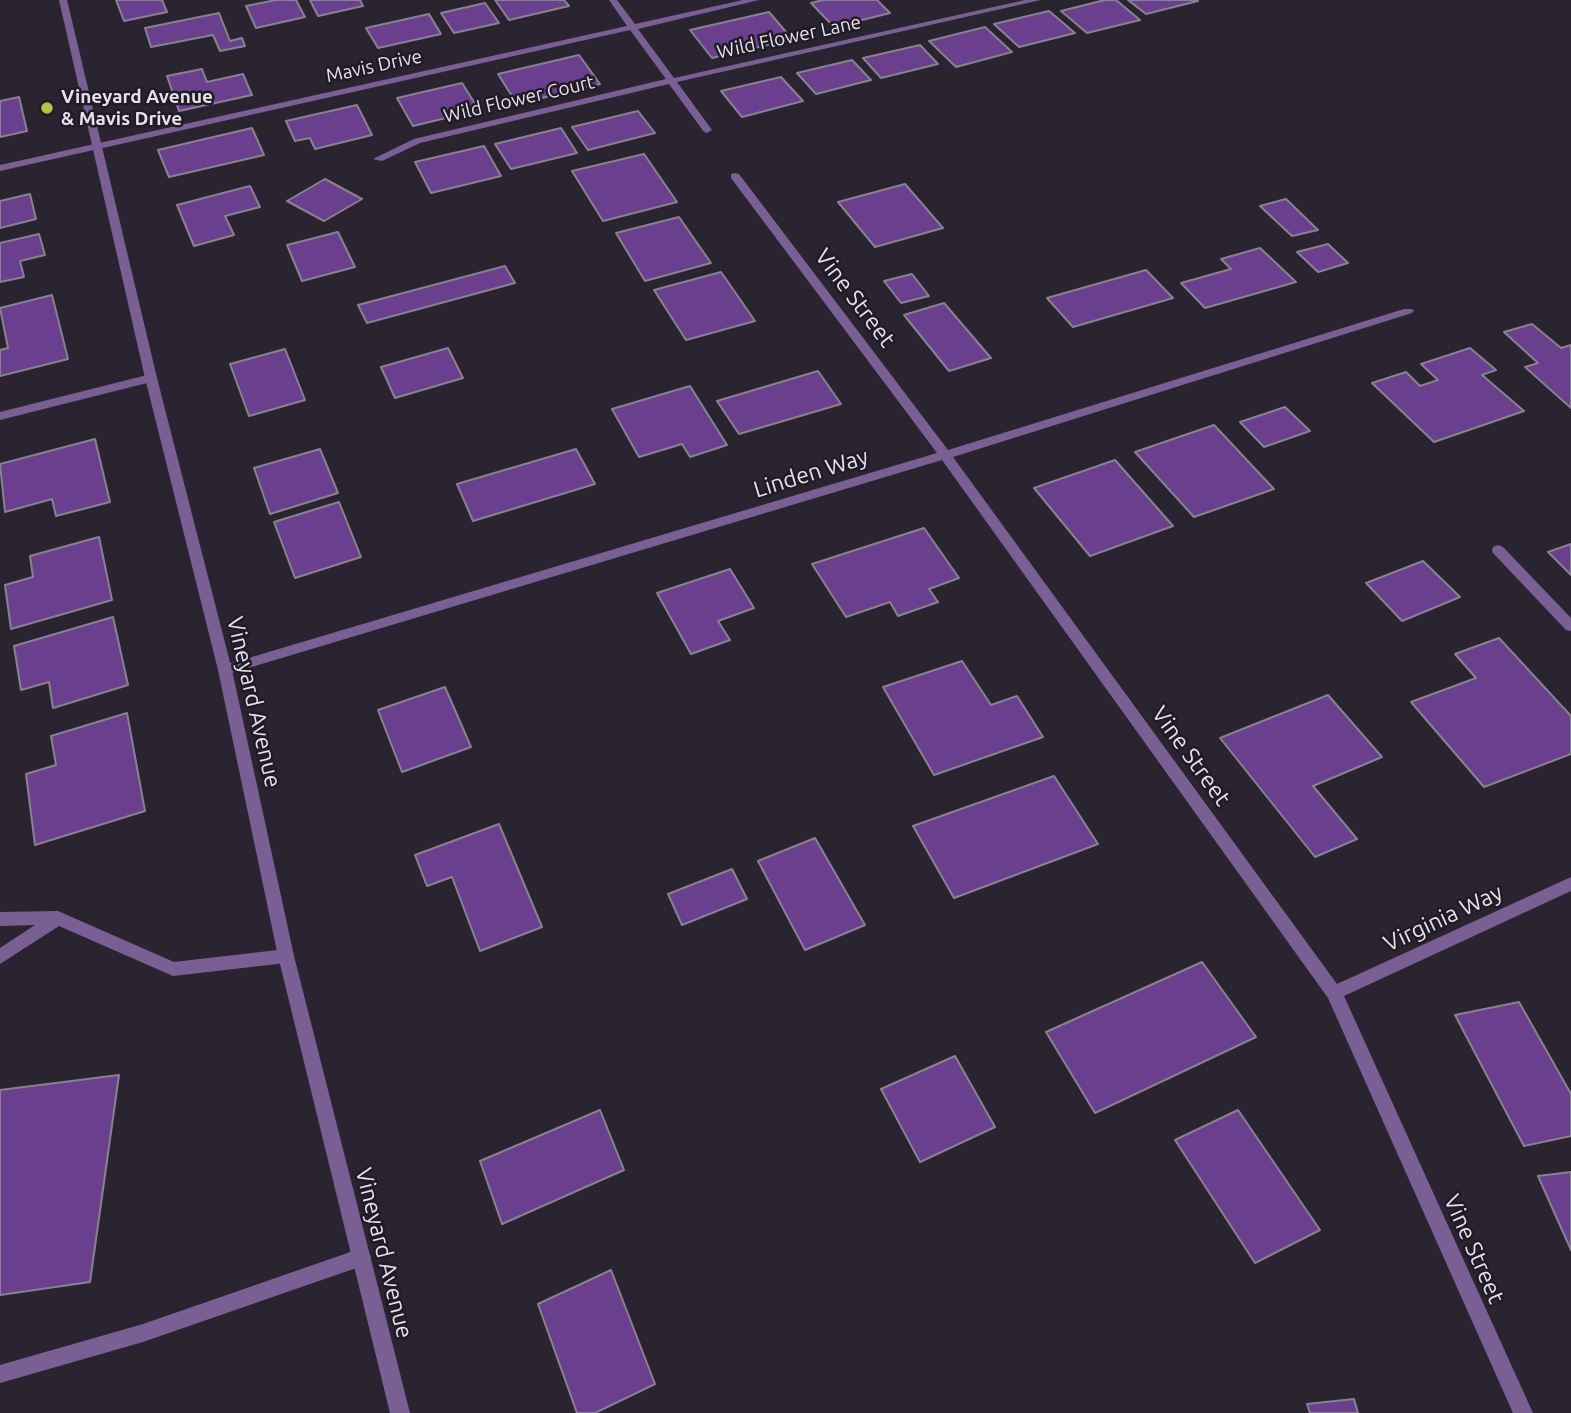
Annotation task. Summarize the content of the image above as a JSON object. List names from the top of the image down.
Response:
{
  "streets": {
    "street": [
      "Wild Flower Lane",
      "Mavis Drive",
      "Wild Flower Court",
      "Vine Street",
      "Linden Way",
      "Vineyard Avenue",
      "Virginia Way"
    ]
  },
  "crossings": [
    ["Wild Flower Lane", "Wild Flower Court"],
    ["Mavis Drive", "Vineyard Avenue"],
    ["Vine Street", "Linden Way"],
    ["Vine Street", "Virginia Way"],
    ["Linden Way", "Vineyard Avenue"]
  ],
  "places": ["Vineyard Avenue & Mavis Drive"]
}
